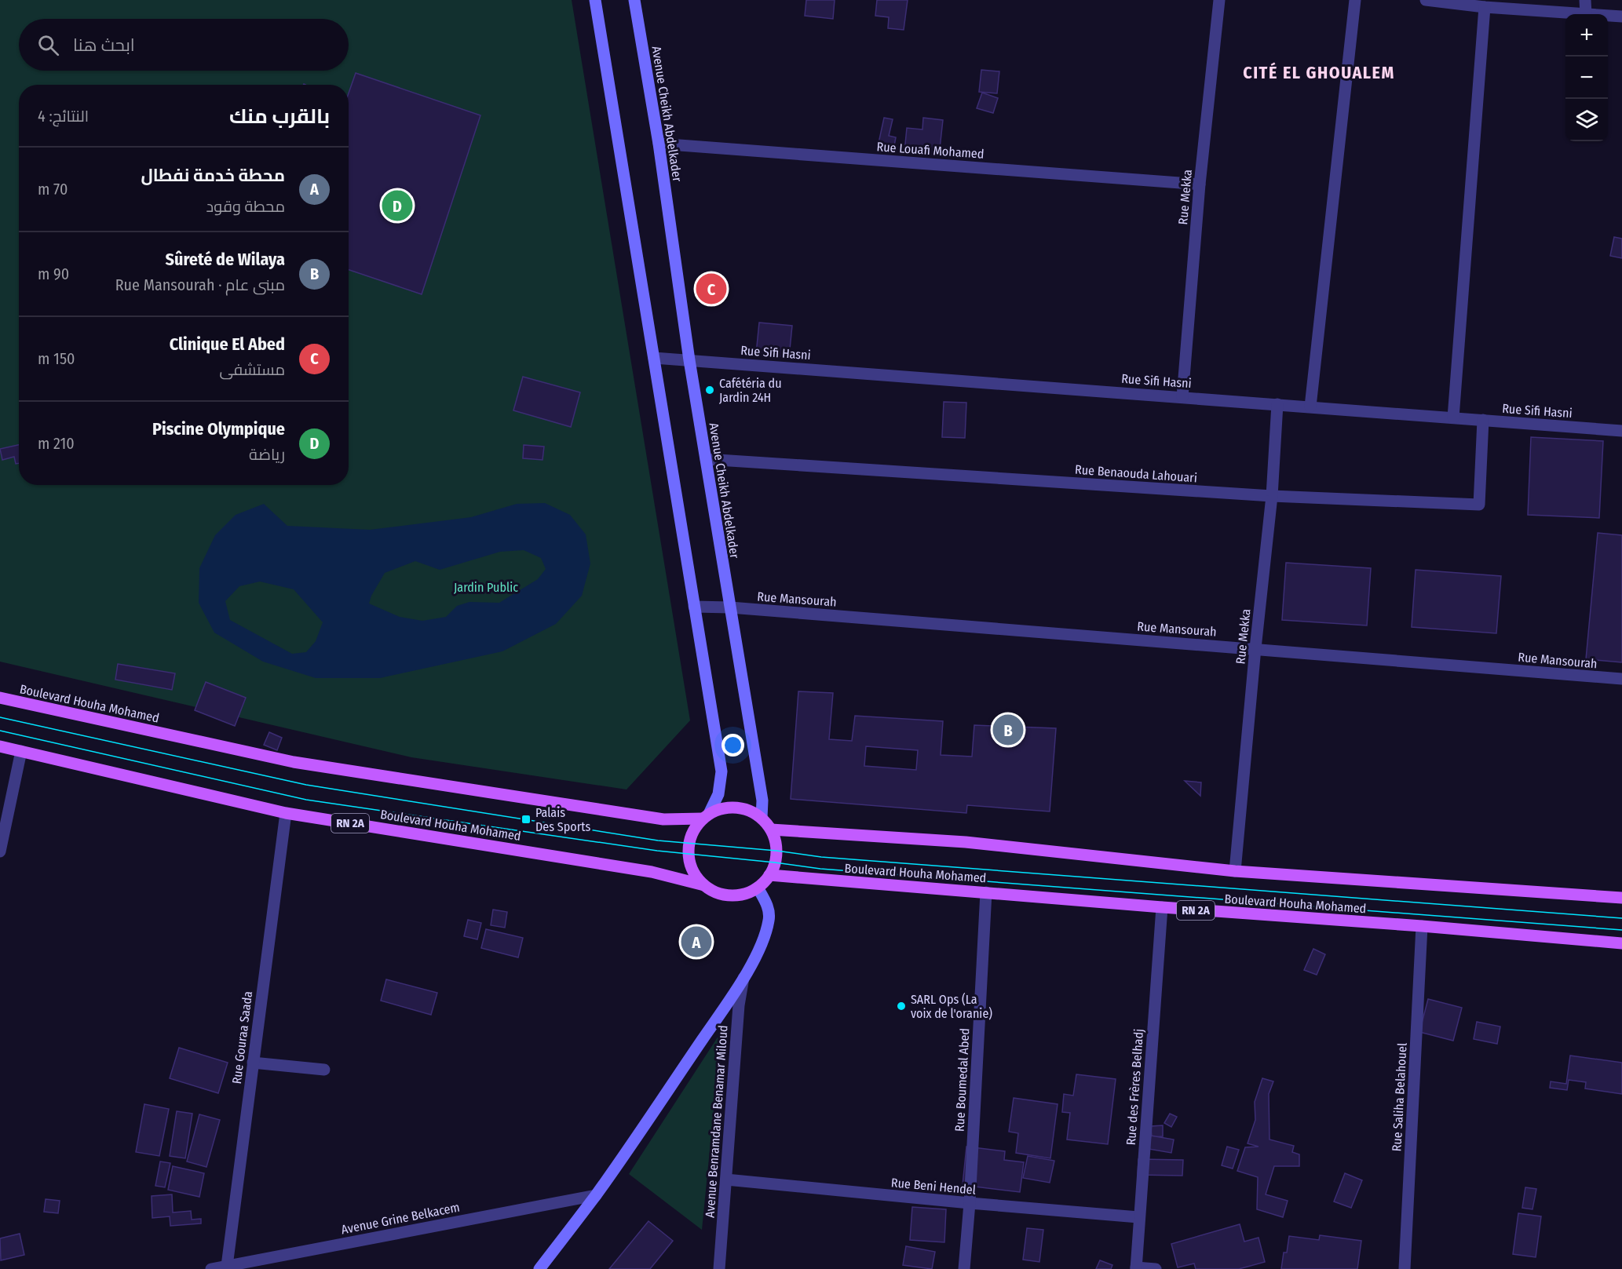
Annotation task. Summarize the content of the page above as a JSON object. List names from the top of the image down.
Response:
{
  "streets": {
    "main road": ["Avenue Cheikh Abdelkader", "Boulevard Houha Mohamed", "RN 2A"],
    "street": [
      "Rue Louafi Mohamed",
      "Rue Mekka",
      "Rue Sifi Hasni",
      "Rue Benaouda Lahouari",
      "Rue Mansourah",
      "Rue Gouraa Saada",
      "Rue Boumedal Abed",
      "Rue des Frères Belhadj",
      "Rue Saliha Belahouel",
      "Avenue Benramdane Benamar Miloud",
      "Rue Beni Hendel",
      "Avenue Grine Belkacem"
    ]
  },
  "crossings": [
    ["Avenue Cheikh Abdelkader", "Rue Louafi Mohamed"],
    ["Avenue Cheikh Abdelkader", "Rue Sifi Hasni"],
    ["Avenue Cheikh Abdelkader", "Rue Benaouda Lahouari"],
    ["Avenue Cheikh Abdelkader", "Rue Mansourah"],
    ["Avenue Cheikh Abdelkader", "Boulevard Houha Mohamed"],
    ["Rue Louafi Mohamed", "Rue Mekka"],
    ["Rue Mekka", "Rue Sifi Hasni"],
    ["Rue Mekka", "Rue Benaouda Lahouari"],
    ["Rue Mekka", "Rue Mansourah"],
    ["Rue Sifi Hasni", "Rue Benaouda Lahouari"],
    ["Boulevard Houha Mohamed", "Rue Gouraa Saada"],
    ["Boulevard Houha Mohamed", "Rue Boumedal Abed"],
    ["Boulevard Houha Mohamed", "Rue des Frères Belhadj"],
    ["Boulevard Houha Mohamed", "Rue Saliha Belahouel"],
    ["Rue Gouraa Saada", "Avenue Grine Belkacem"],
    ["Rue Boumedal Abed", "Rue Beni Hendel"],
    ["Rue des Frères Belhadj", "Rue Beni Hendel"],
    ["Avenue Benramdane Benamar Miloud", "Rue Beni Hendel"]
  ],
  "districts": ["CITÉ EL GHOUALEM"],
  "parks": ["Jardin Public"],
  "places": {
    "other": ["Cafétéria du Jardin 24H", "SARL Ops (La voix de l'oranie)"],
    "transit": ["Palais Des Sports"]
  },
  "page": {
    "map_buttons": ["+", "−"],
    "search": "ابحث هنا",
    "heading": ["بالقرب منك", "النتائج: 4"],
    "list": [
      {
        "mark": "A",
        "name": "محطة خدمة نفطال",
        "note": "محطة وقود",
        "value": "70 m"
      },
      {
        "mark": "B",
        "name": "Sûreté de Wilaya",
        "note": "مبنى عام · Rue Mansourah",
        "value": "90 m"
      },
      {
        "mark": "C",
        "name": "Clinique El Abed",
        "note": "مستشفى",
        "value": "150 m"
      },
      {
        "mark": "D",
        "name": "Piscine Olympique",
        "note": "رياضة",
        "value": "210 m"
      }
    ],
    "pins": [
      "D",
      "C",
      "B",
      "A"
    ]
  }
}
